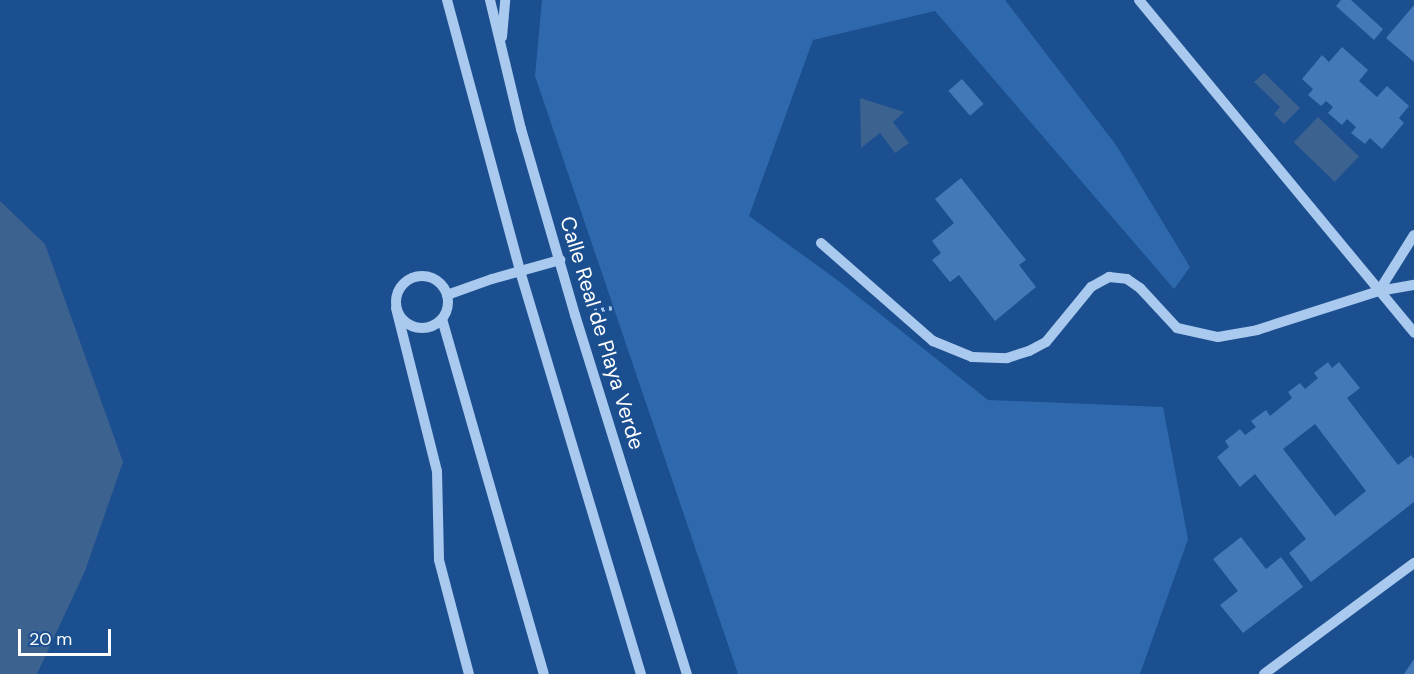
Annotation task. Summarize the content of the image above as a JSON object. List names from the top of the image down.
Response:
{
  "streets": {
    "street": ["Calle Real de Playa Verde"]
  },
  "scale_bar": "20 m"
}
